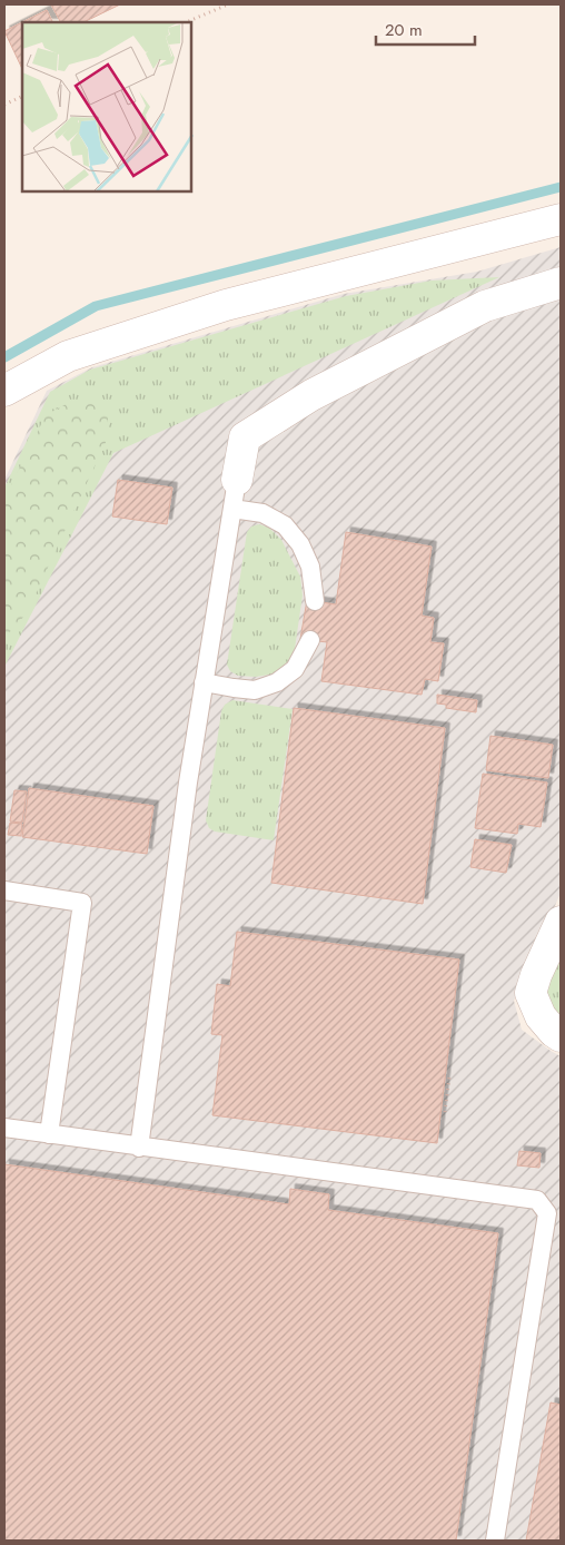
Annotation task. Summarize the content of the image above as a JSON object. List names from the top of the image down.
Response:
{
  "scale_bar": "20 m"
}
